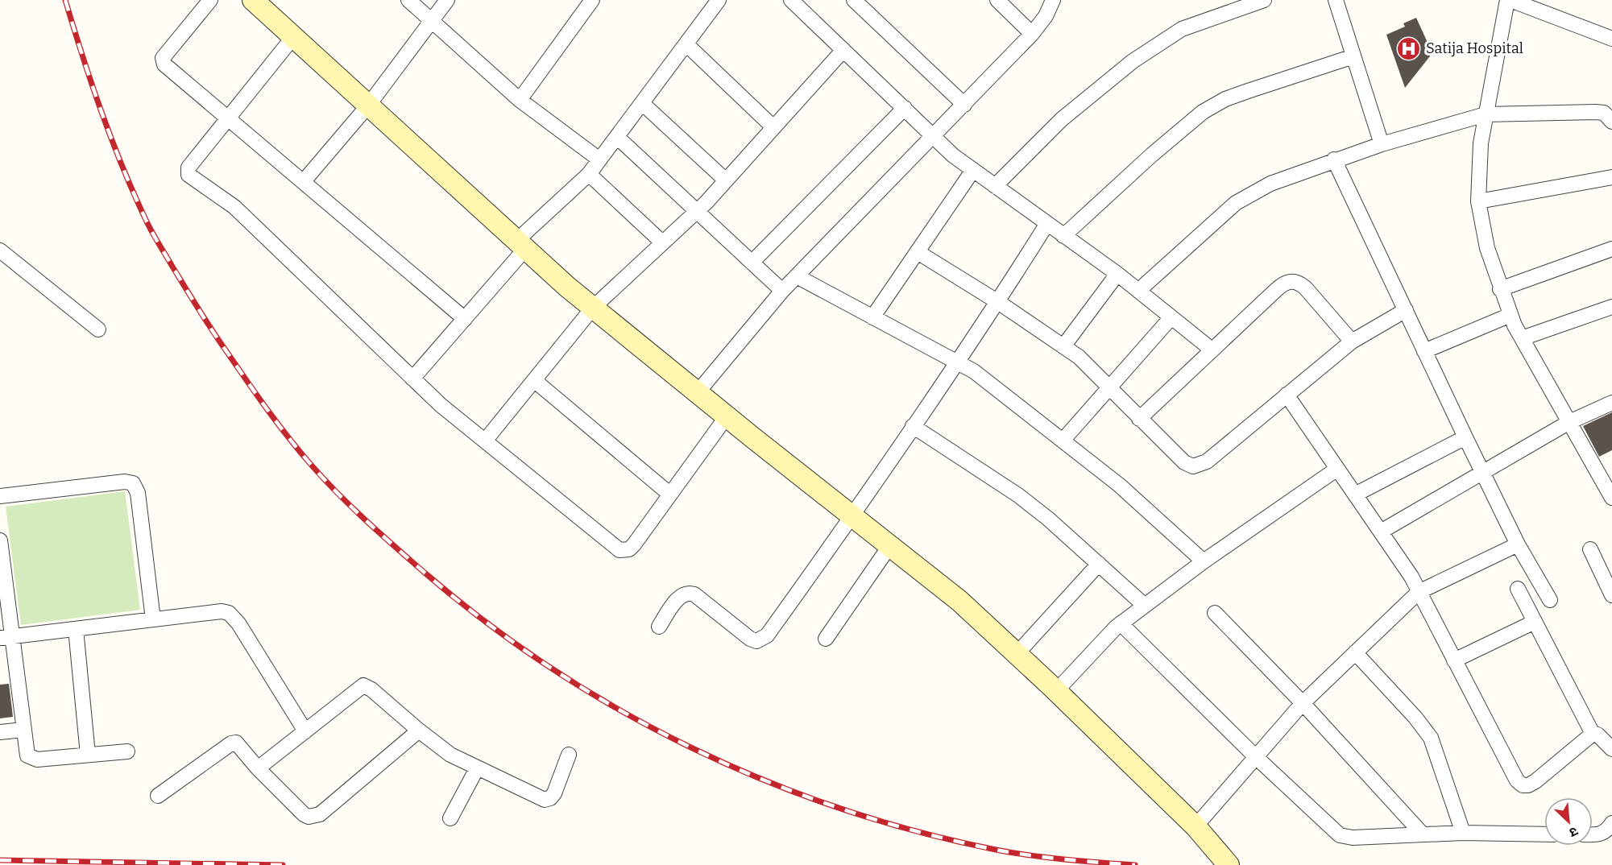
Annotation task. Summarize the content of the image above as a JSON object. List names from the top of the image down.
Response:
{
  "places": {
    "hospital": ["Satija Hospital"]
  },
  "north": "bottom right"
}
